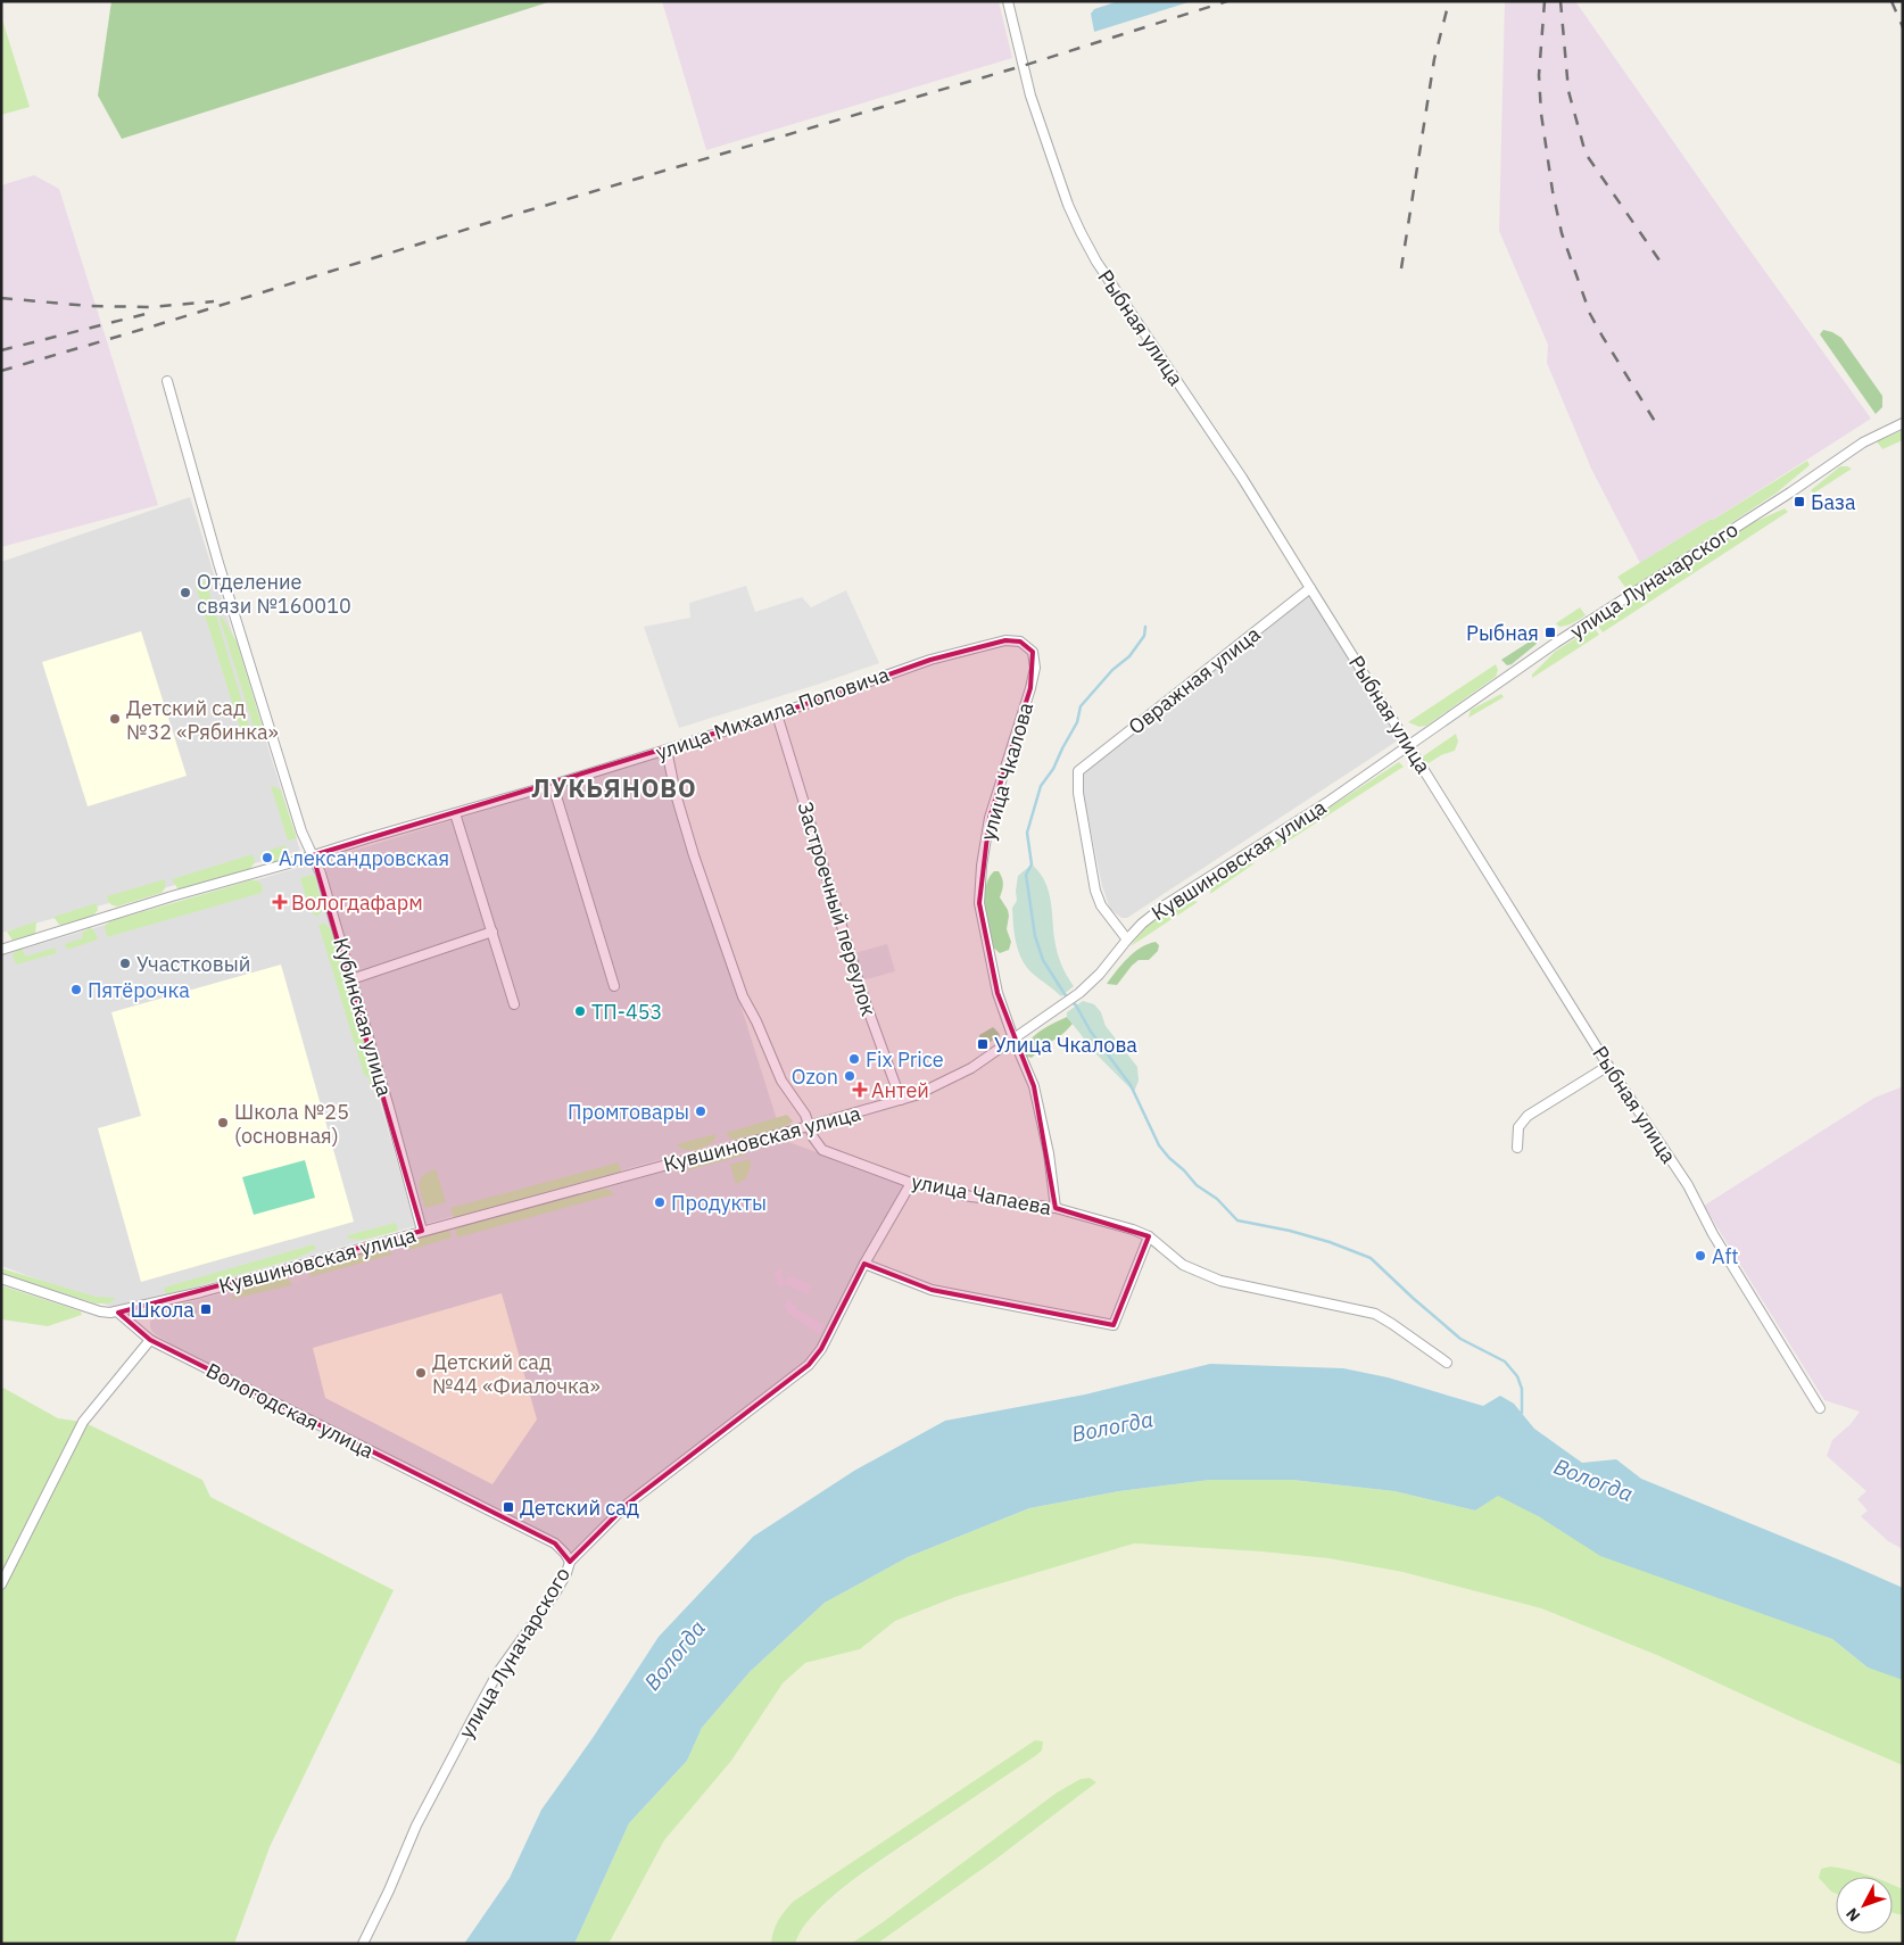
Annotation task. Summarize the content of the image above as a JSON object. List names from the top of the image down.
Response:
{
  "streets": {
    "street": [
      "Рыбная улица",
      "улица Луначарского",
      "Овражная улица",
      "улица Михаила Поповича",
      "улица Чкалова",
      "Кувшиновская улица",
      "Застроечный переулок",
      "Кубинская улица",
      "улица Чапаева",
      "Вологодская улица"
    ]
  },
  "crossings": [
    ["Рыбная улица", "улица Луначарского"],
    ["Рыбная улица", "Овражная улица"],
    ["Рыбная улица", "Кувшиновская улица"],
    ["улица Луначарского", "Кувшиновская улица"],
    ["улица Луначарского", "улица Чапаева"],
    ["улица Луначарского", "Вологодская улица"],
    ["Овражная улица", "Кувшиновская улица"],
    ["улица Михаила Поповича", "улица Чкалова"],
    ["улица Михаила Поповича", "Застроечный переулок"],
    ["улица Михаила Поповича", "Кубинская улица"],
    ["улица Михаила Поповича", "улица Чапаева"],
    ["улица Чкалова", "Кувшиновская улица"],
    ["улица Чкалова", "улица Чапаева"],
    ["Кувшиновская улица", "Застроечный переулок"],
    ["Кувшиновская улица", "Кубинская улица"],
    ["Кувшиновская улица", "улица Чапаева"],
    ["Кувшиновская улица", "Вологодская улица"]
  ],
  "districts": ["ЛУКЬЯНОВО"],
  "water": ["Вологда"],
  "places": {
    "transit": [
      "База",
      "Рыбная",
      "Улица Чкалова",
      "Школа",
      "Детский сад"
    ],
    "other": [
      "Отделение связи №160010",
      "Детский сад №32 «Рябинка»",
      "Александровская",
      "Участковый",
      "Пятёрочка",
      "ТП-453",
      "Fix Price",
      "Ozon",
      "Промтовары",
      "Школа №25 (основная)",
      "Продукты",
      "Aft",
      "Детский сад №44 «Фиалочка»"
    ],
    "health": ["Вологдафарм", "Антей"]
  },
  "north": "bottom left"
}
